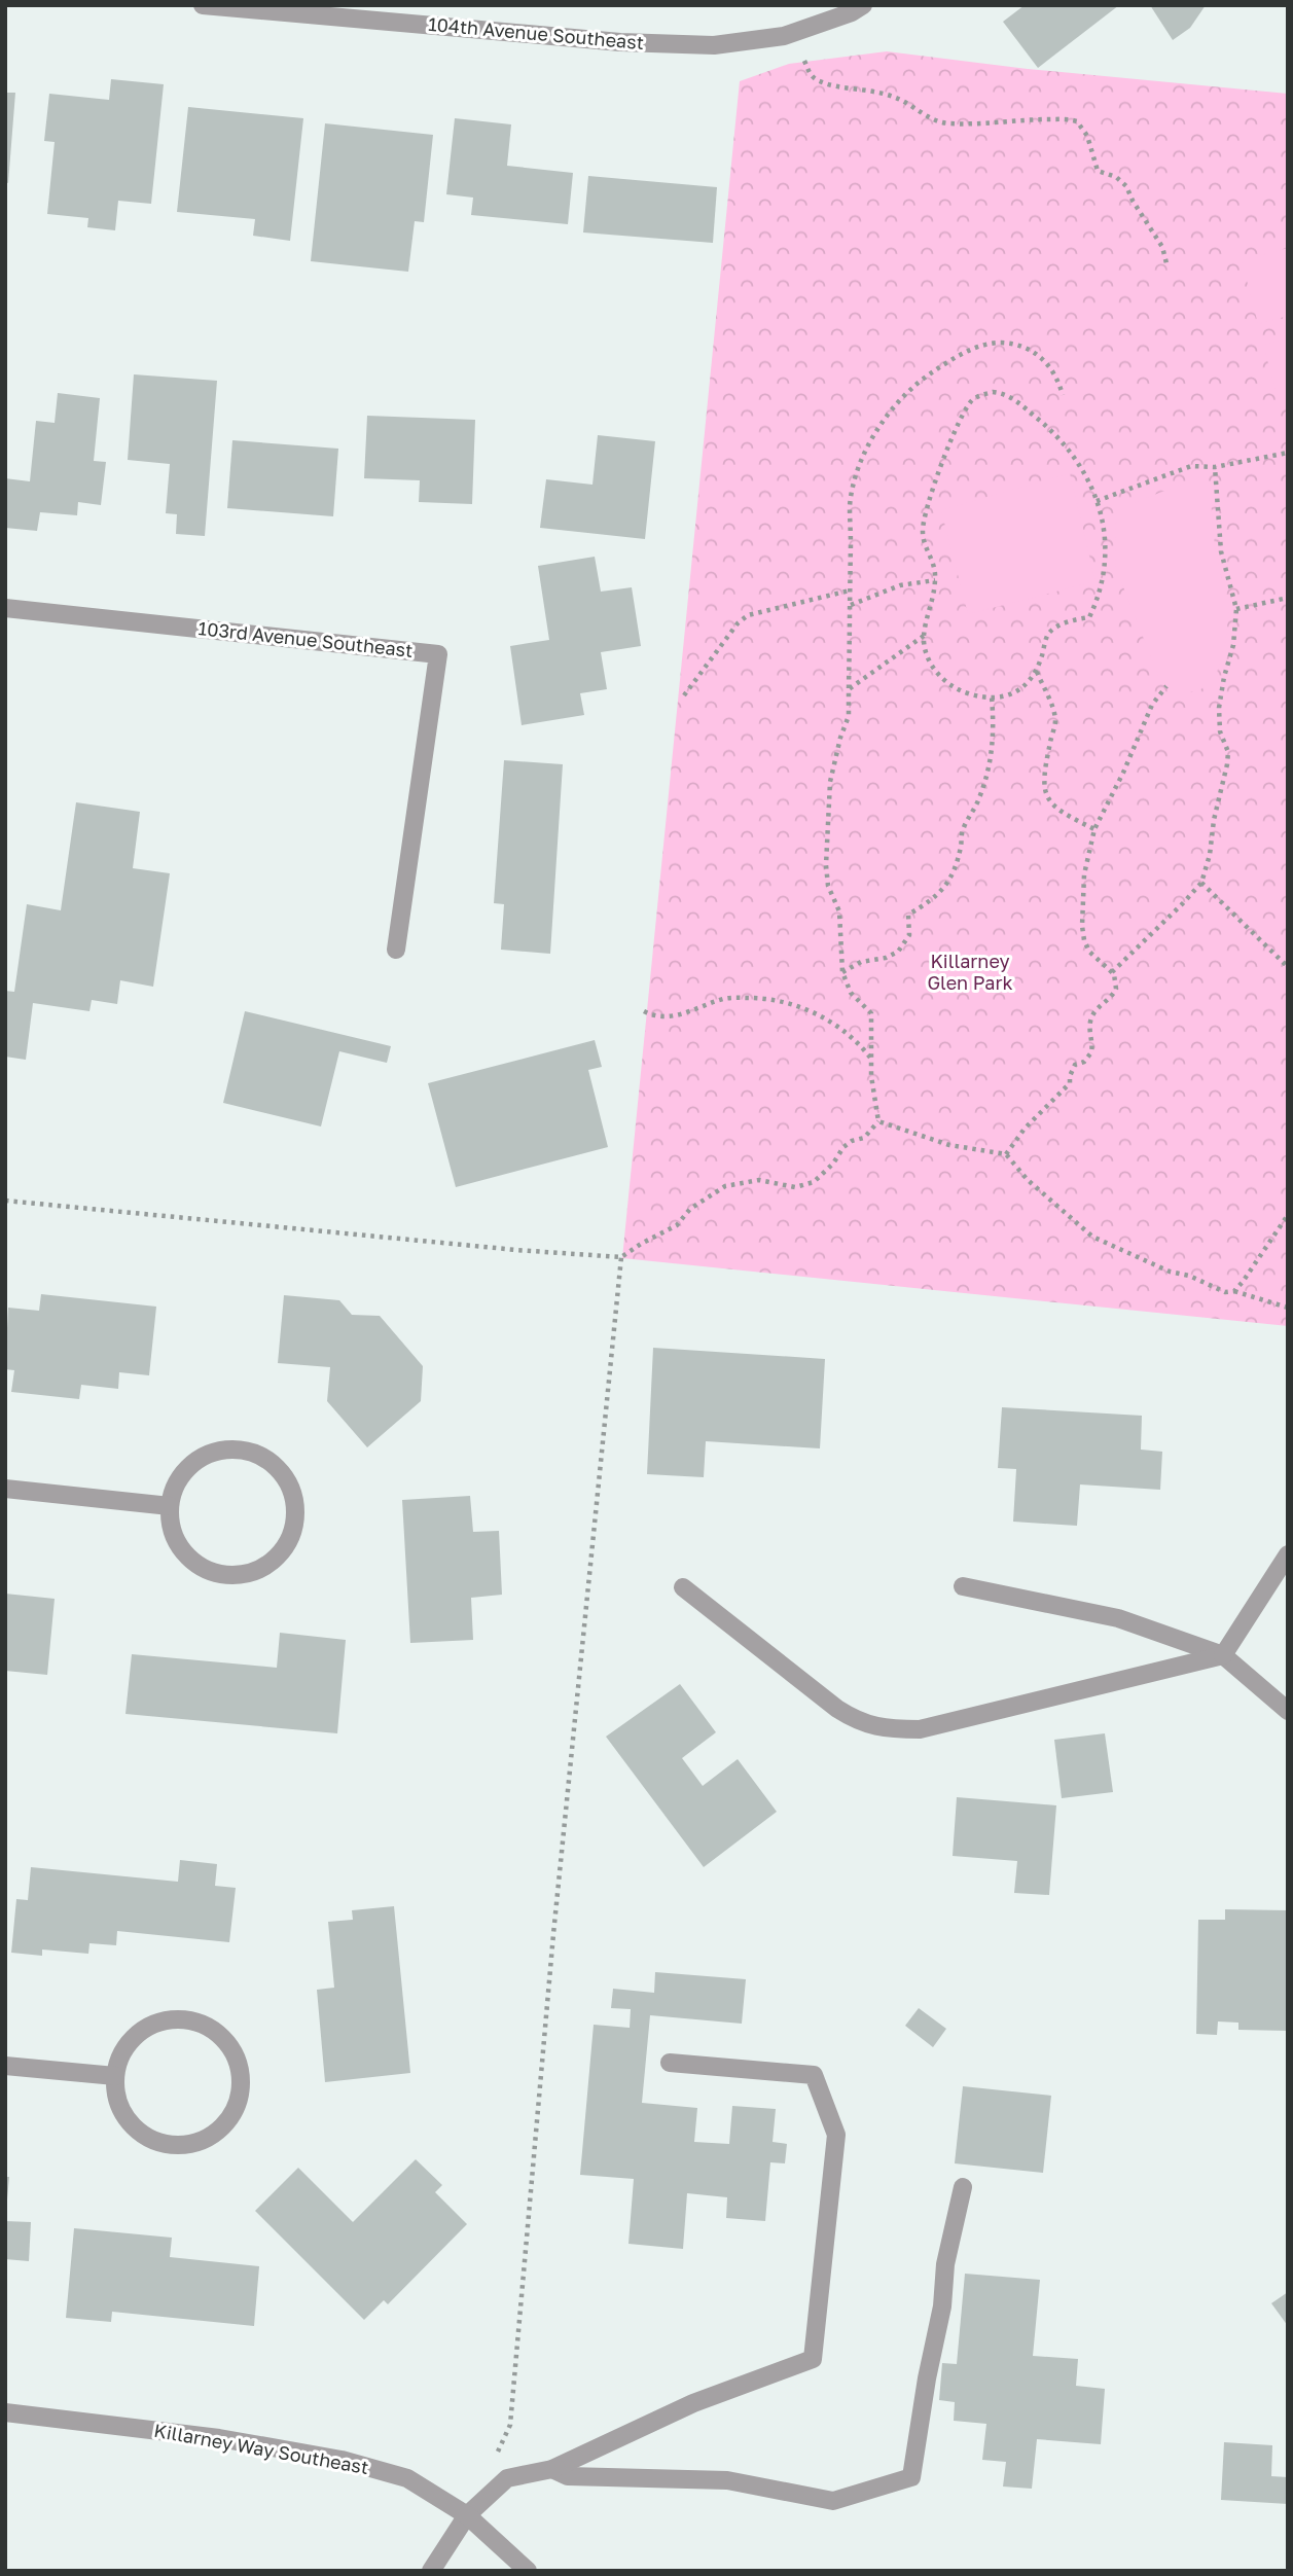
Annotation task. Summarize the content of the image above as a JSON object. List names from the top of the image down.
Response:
{
  "streets": {
    "street": ["104th Avenue Southeast", "103rd Avenue Southeast", "Killarney Way Southeast"]
  },
  "parks": ["Killarney Glen Park"]
}
